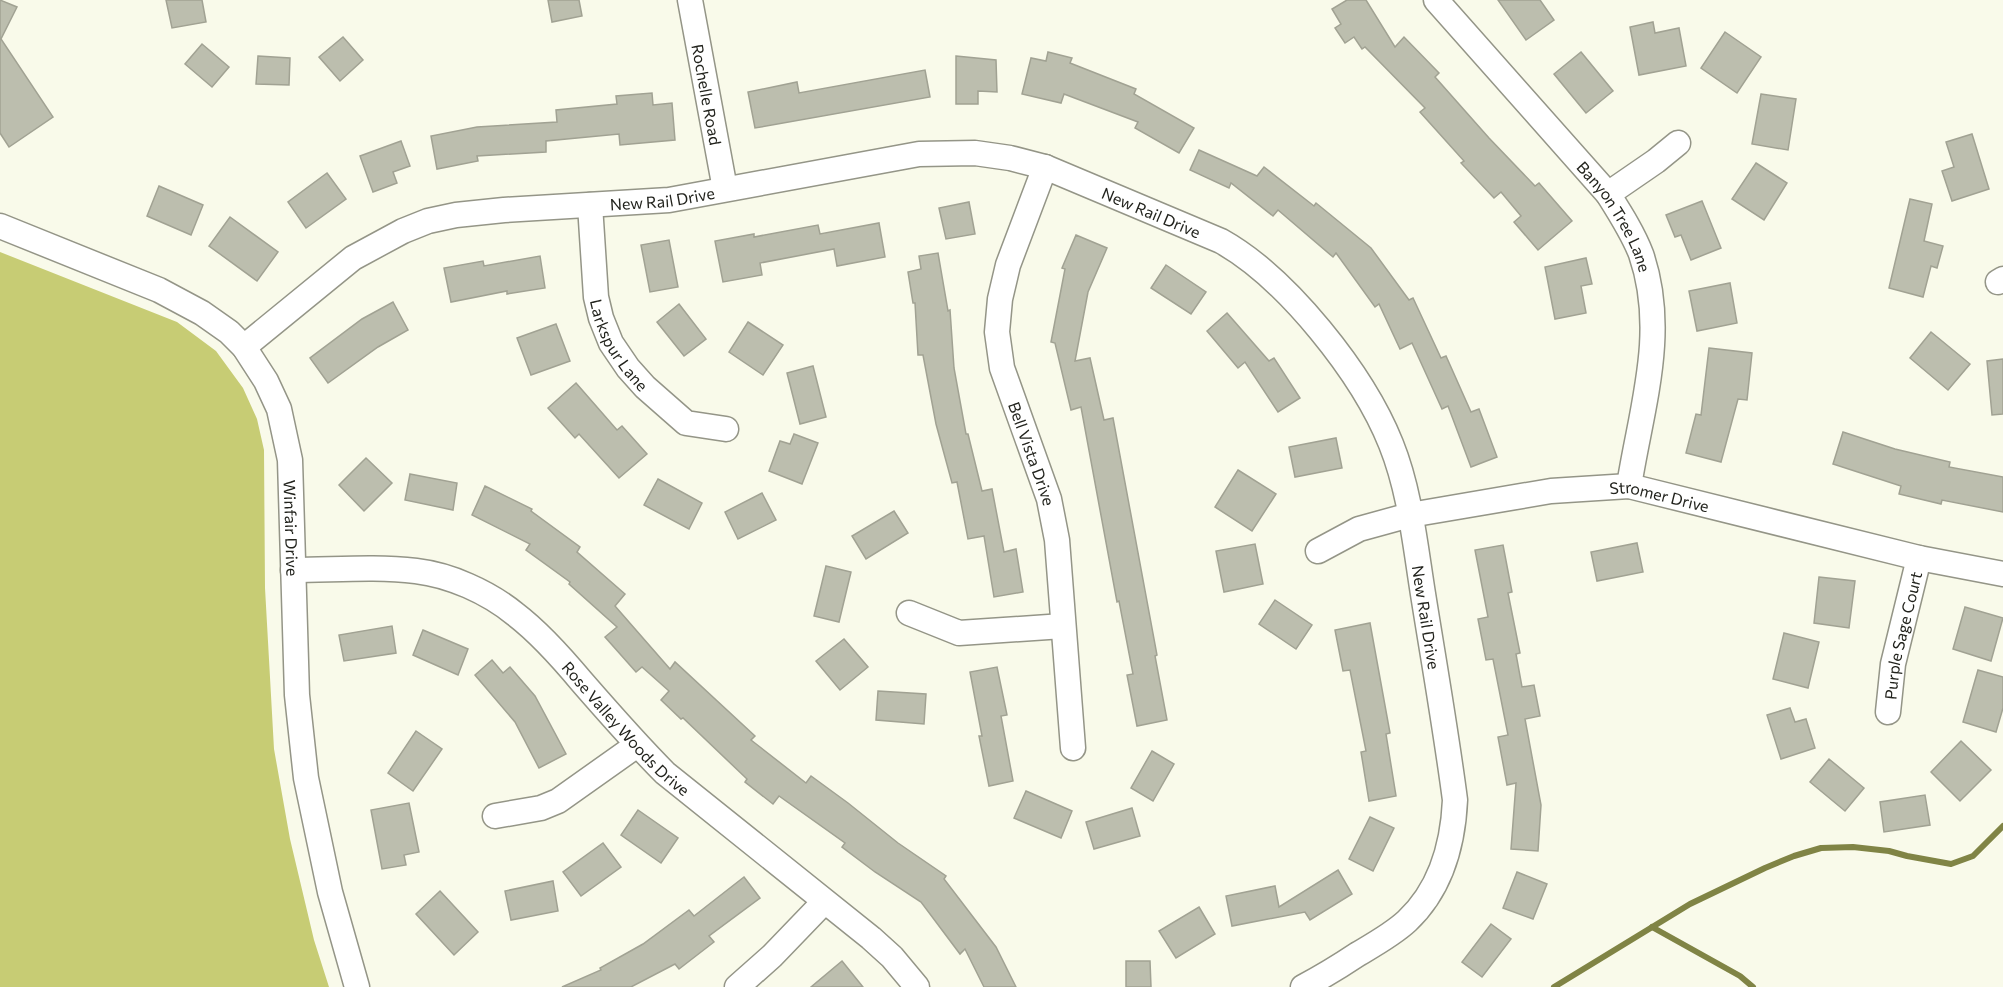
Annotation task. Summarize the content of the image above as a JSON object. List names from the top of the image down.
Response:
{
  "streets": {
    "street": [
      "Rochelle Road",
      "New Rail Drive",
      "Banyon Tree Lane",
      "Larkspur Lane",
      "Bell Vista Drive",
      "Stromer Drive",
      "Winfair Drive",
      "Purple Sage Court",
      "Rose Valley Woods Drive"
    ]
  },
  "crossings": [
    ["Rochelle Road", "New Rail Drive"],
    ["New Rail Drive", "Larkspur Lane"],
    ["New Rail Drive", "Bell Vista Drive"],
    ["New Rail Drive", "Stromer Drive"],
    ["New Rail Drive", "Winfair Drive"],
    ["Banyon Tree Lane", "Stromer Drive"],
    ["Stromer Drive", "Purple Sage Court"],
    ["Winfair Drive", "Rose Valley Woods Drive"]
  ]
}
